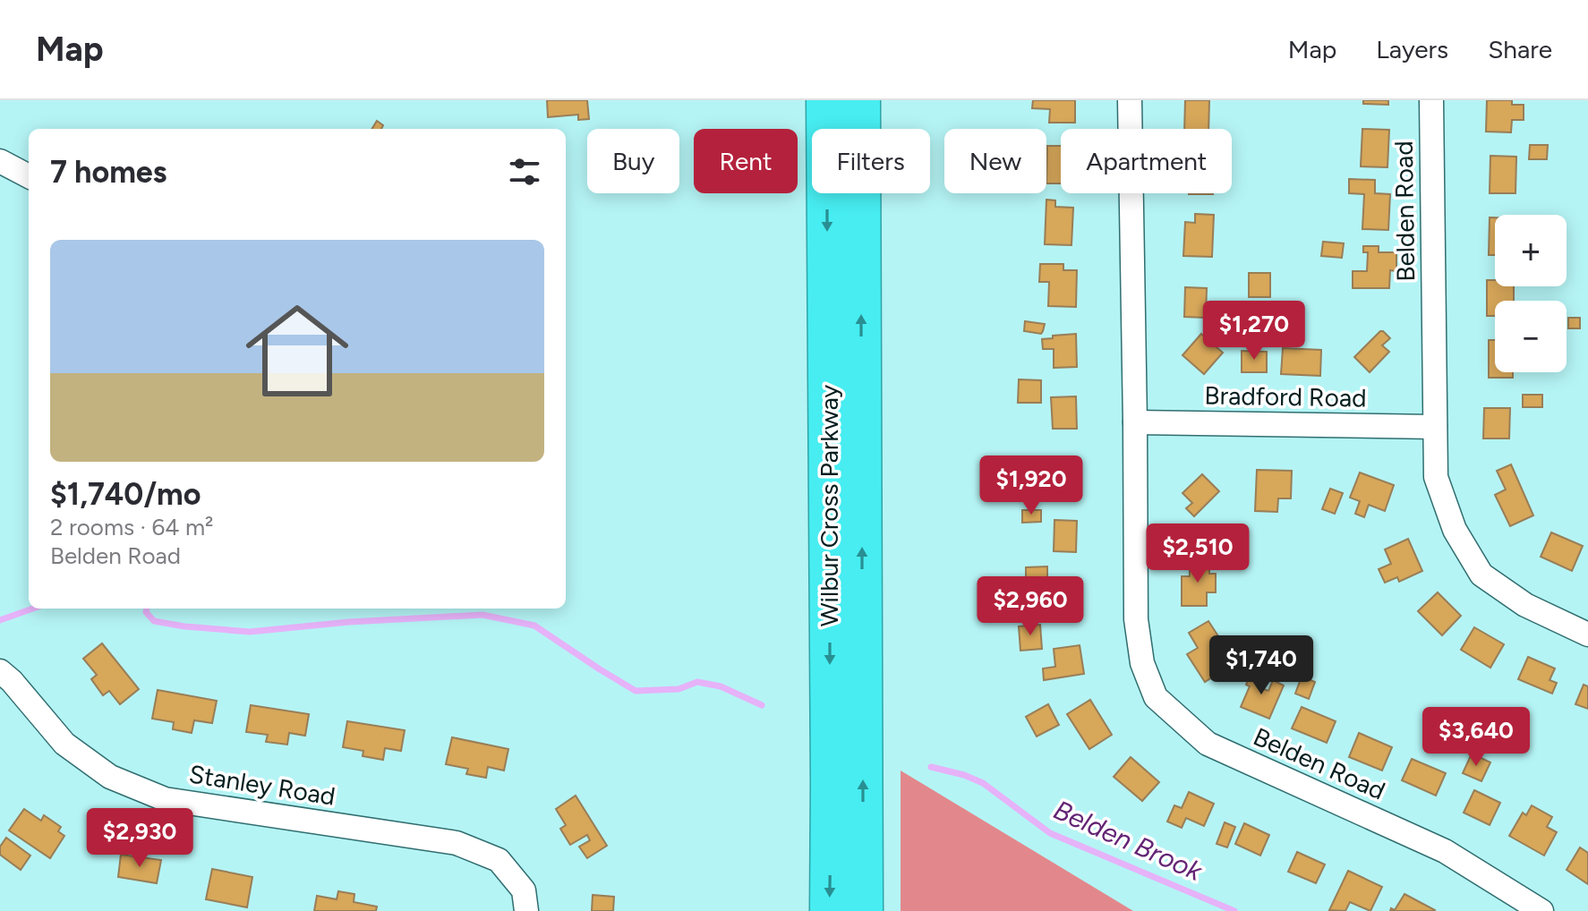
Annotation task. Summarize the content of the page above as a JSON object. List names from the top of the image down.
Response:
{
  "streets": {
    "highway": ["Wilbur Cross Parkway"],
    "street": ["Belden Road", "Bradford Road", "Stanley Road"]
  },
  "crossings": [
    ["Belden Road", "Bradford Road"]
  ],
  "water": ["Belden Brook"],
  "page": {
    "header": "Map",
    "nav": ["Map", "Layers", "Share"],
    "chip": [
      "Buy",
      "Rent",
      "Filters",
      "New",
      "Apartment"
    ],
    "heading": "7 homes",
    "map_buttons": ["+", "−"],
    "list": [
      {
        "name": "$1,740/mo",
        "note": "2 rooms · 64 m² · Belden Road"
      }
    ],
    "price": [
      "$1,270",
      "$1,920",
      "$2,510",
      "$2,960",
      "$1,740",
      "$3,640",
      "$2,930"
    ]
  }
}
